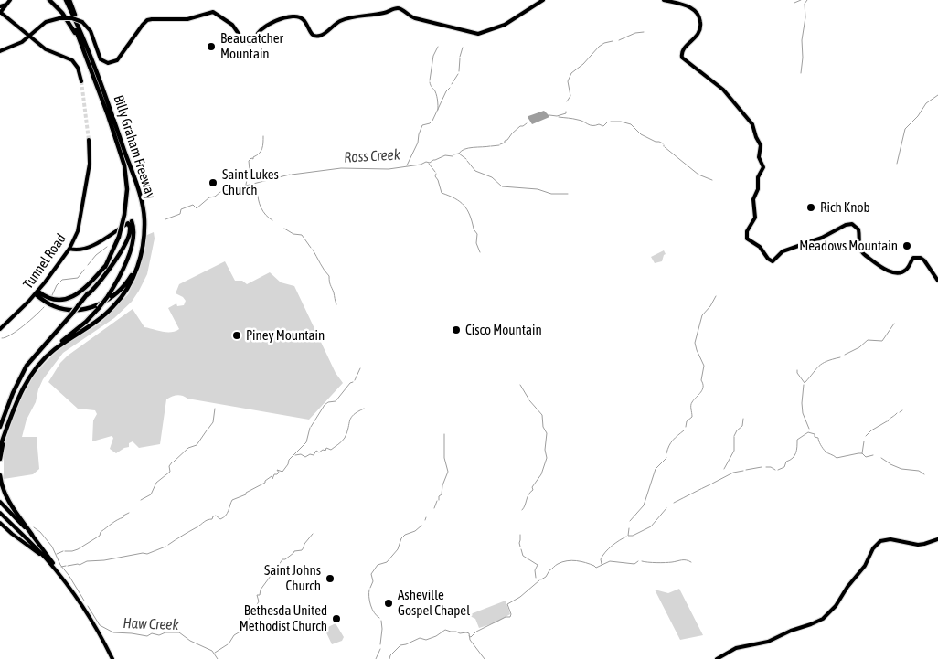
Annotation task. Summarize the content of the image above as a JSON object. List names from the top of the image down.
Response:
{
  "streets": {
    "highway": ["Billy Graham Freeway"],
    "main road": ["Tunnel Road"]
  },
  "water": ["Ross Creek", "Haw Creek"],
  "places": [
    "Beaucatcher Mountain",
    "Saint Lukes Church",
    "Rich Knob",
    "Meadows Mountain",
    "Cisco Mountain",
    "Piney Mountain",
    "Saint Johns Church",
    "Asheville Gospel Chapel",
    "Bethesda United Methodist Church"
  ]
}
